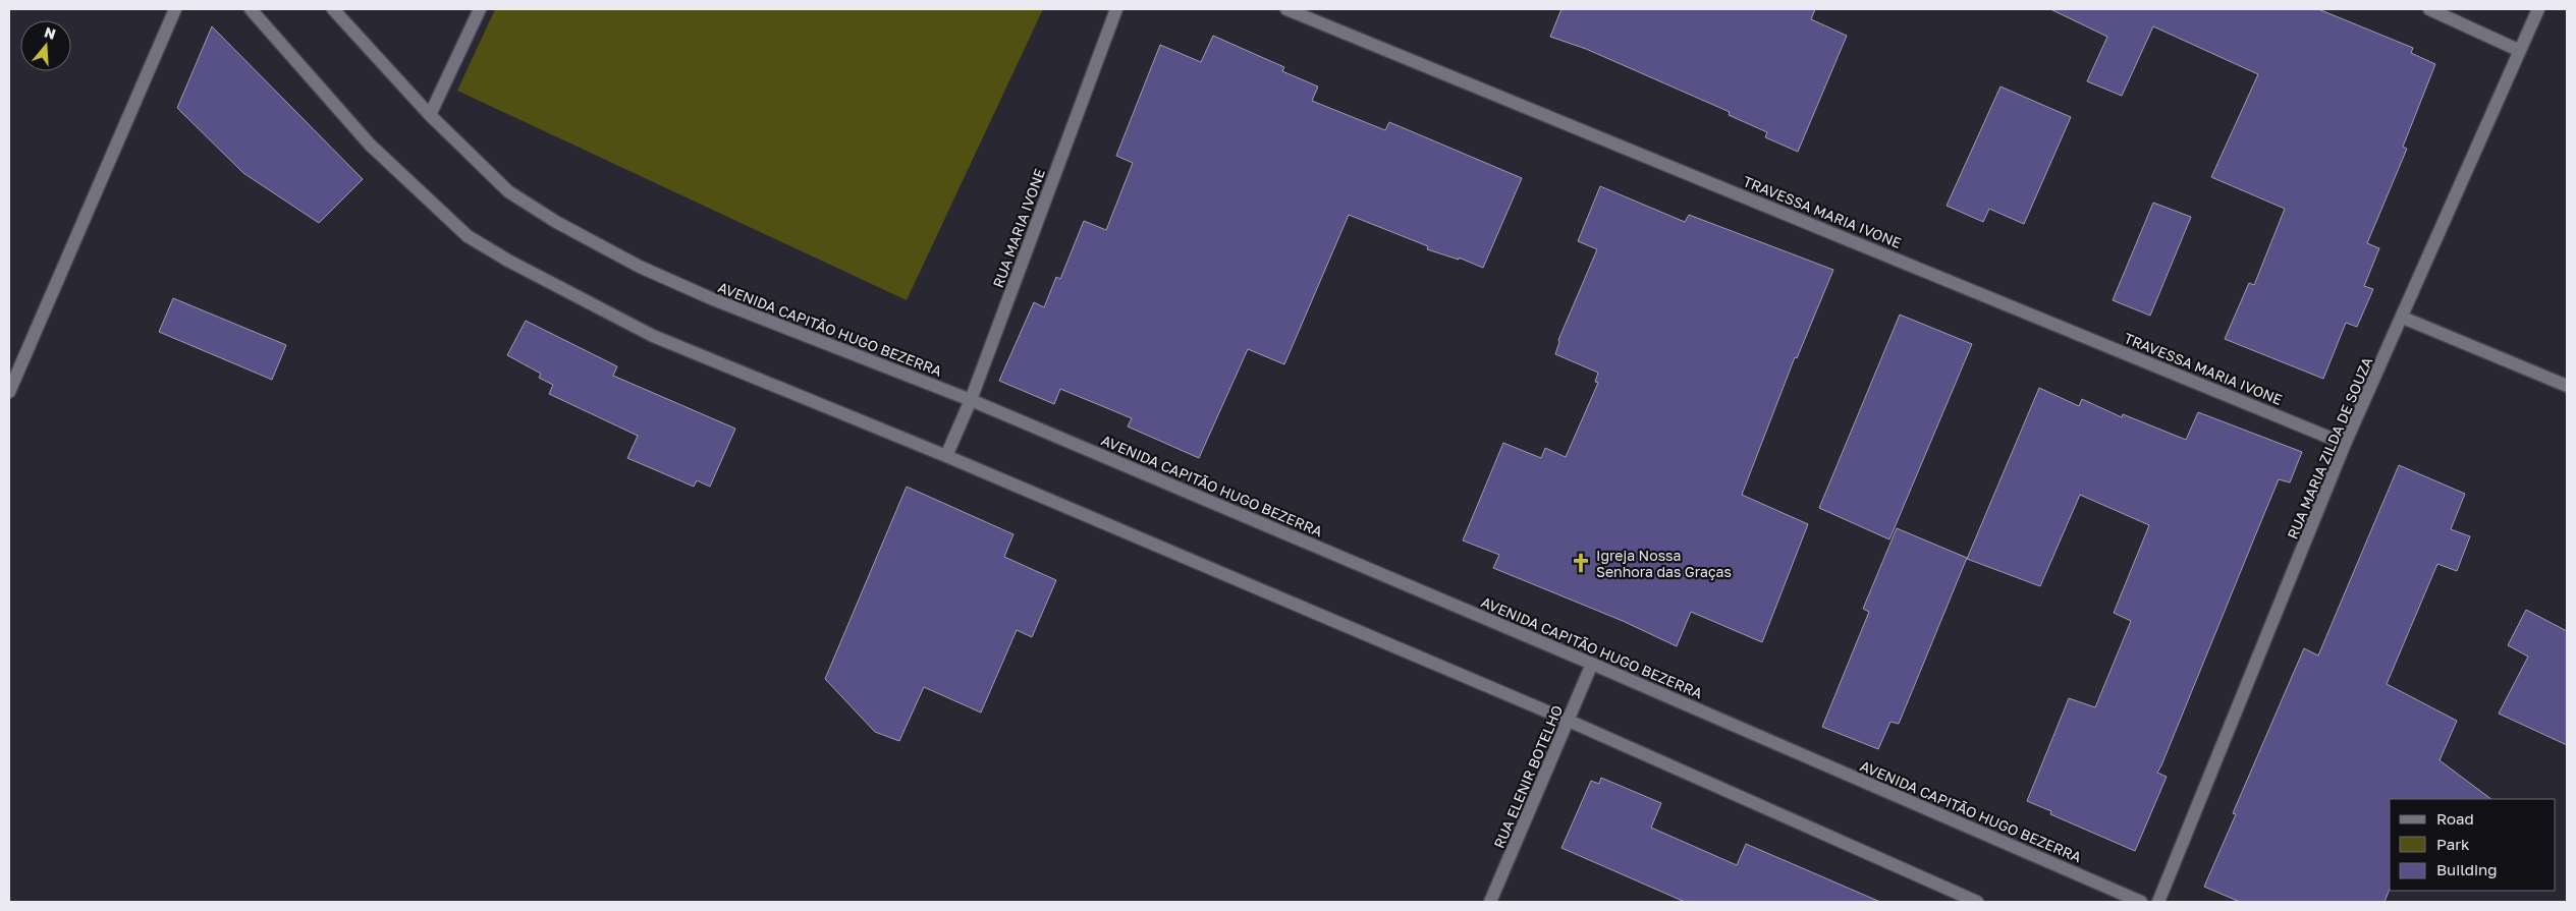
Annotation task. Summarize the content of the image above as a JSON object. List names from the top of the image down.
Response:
{
  "streets": {
    "street": [
      "TRAVESSA MARIA IVONE",
      "RUA MARIA IVONE",
      "AVENIDA CAPITÃO HUGO BEZERRA",
      "RUA MARIA ZILDA DE SOUZA",
      "RUA ELENIR BOTELHO"
    ]
  },
  "crossings": [
    ["TRAVESSA MARIA IVONE", "RUA MARIA ZILDA DE SOUZA"],
    ["RUA MARIA IVONE", "AVENIDA CAPITÃO HUGO BEZERRA"],
    ["AVENIDA CAPITÃO HUGO BEZERRA", "RUA ELENIR BOTELHO"]
  ],
  "places": {
    "church": ["Igreja Nossa Senhora das Graças"]
  },
  "legend": ["Road", "Park", "Building"],
  "north": "top"
}
